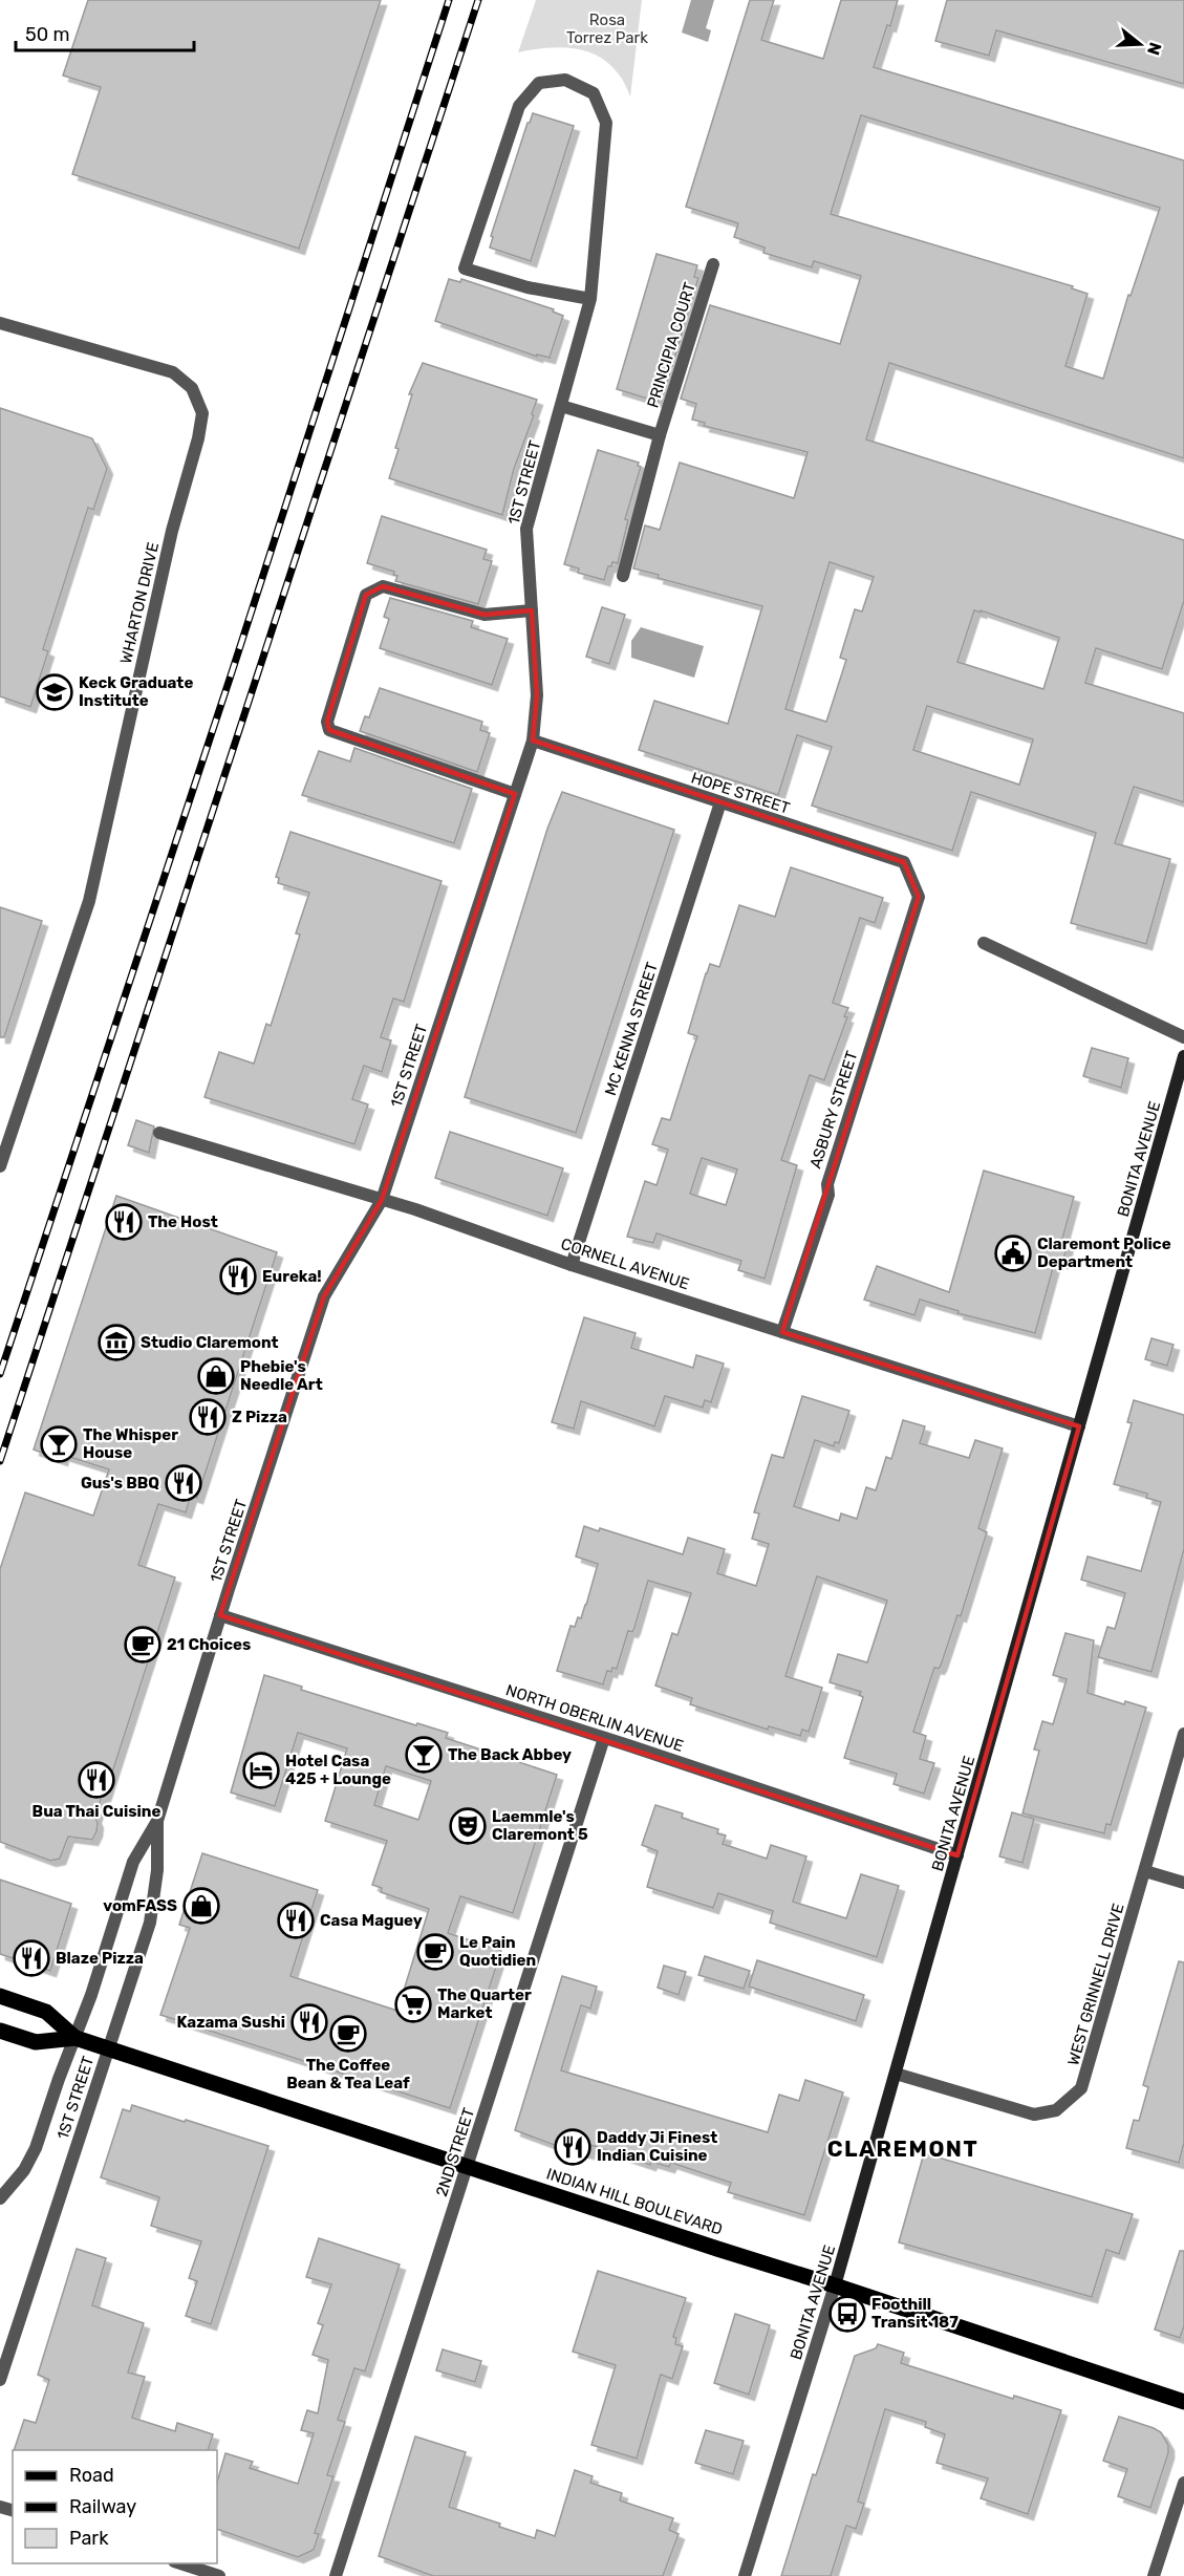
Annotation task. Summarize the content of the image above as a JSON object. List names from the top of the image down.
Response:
{
  "streets": {
    "main road": ["BONITA AVENUE", "INDIAN HILL BOULEVARD"],
    "street": [
      "PRINCIPIA COURT",
      "1ST STREET",
      "WHARTON DRIVE",
      "HOPE STREET",
      "MC KENNA STREET",
      "ASBURY STREET",
      "CORNELL AVENUE",
      "NORTH OBERLIN AVENUE",
      "WEST GRINNELL DRIVE",
      "2ND STREET"
    ]
  },
  "crossings": [
    ["1ST STREET", "HOPE STREET"],
    ["1ST STREET", "CORNELL AVENUE"],
    ["1ST STREET", "NORTH OBERLIN AVENUE"],
    ["1ST STREET", "INDIAN HILL BOULEVARD"],
    ["HOPE STREET", "MC KENNA STREET"],
    ["HOPE STREET", "ASBURY STREET"],
    ["MC KENNA STREET", "CORNELL AVENUE"],
    ["ASBURY STREET", "CORNELL AVENUE"],
    ["BONITA AVENUE", "CORNELL AVENUE"],
    ["BONITA AVENUE", "NORTH OBERLIN AVENUE"],
    ["BONITA AVENUE", "WEST GRINNELL DRIVE"],
    ["BONITA AVENUE", "INDIAN HILL BOULEVARD"],
    ["NORTH OBERLIN AVENUE", "2ND STREET"],
    ["2ND STREET", "INDIAN HILL BOULEVARD"]
  ],
  "districts": ["CLAREMONT"],
  "parks": ["Rosa Torrez Park"],
  "places": {
    "school or university": ["Keck Graduate Institute"],
    "restaurant": [
      "The Host",
      "Eureka!",
      "Z Pizza",
      "Gus's BBQ",
      "Bua Thai Cuisine",
      "Casa Maguey",
      "Blaze Pizza",
      "Kazama Sushi",
      "Daddy Ji Finest Indian Cuisine"
    ],
    "public building": ["Claremont Police Department"],
    "museum": ["Studio Claremont"],
    "shop": ["Phebie's Needle Art", "vomFASS"],
    "bar": ["The Whisper House", "The Back Abbey"],
    "cafe": ["21 Choices", "Le Pain Quotidien", "The Coffee Bean & Tea Leaf"],
    "hotel": ["Hotel Casa 425 + Lounge"],
    "theatre": ["Laemmle's Claremont 5"],
    "supermarket": ["The Quarter Market"],
    "bus stop": ["Foothill Transit 187"]
  },
  "legend": ["Road", "Railway", "Park"],
  "scale_bar": "50 m",
  "north": "right"
}
